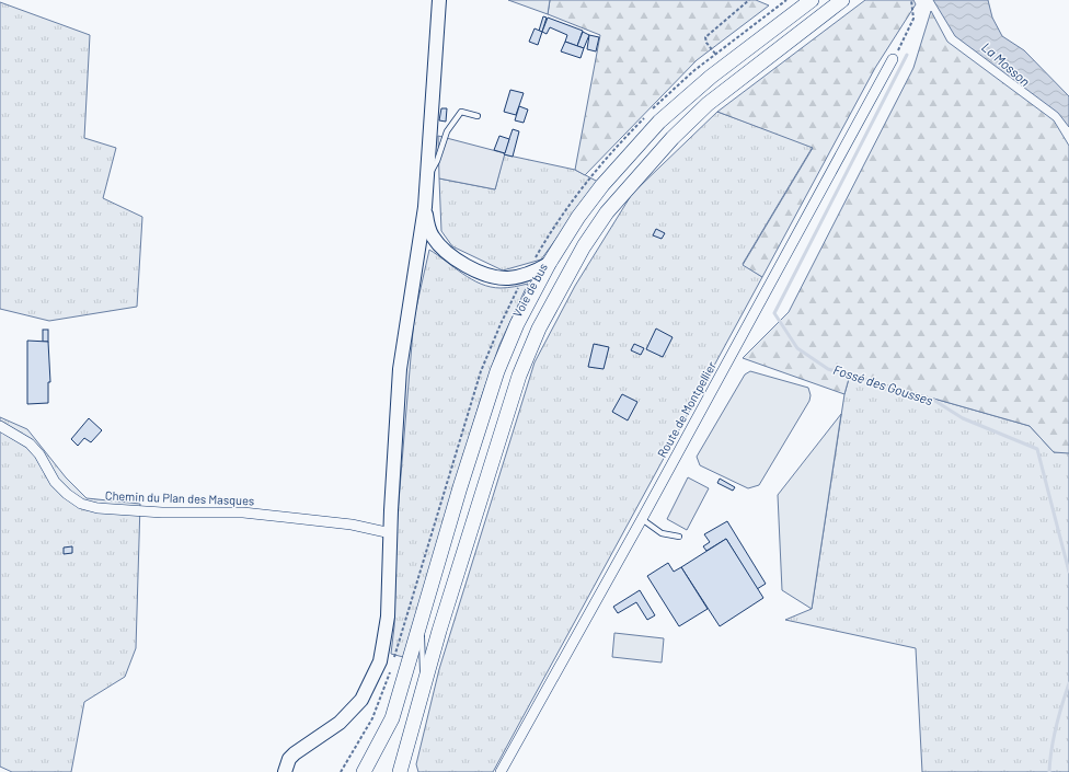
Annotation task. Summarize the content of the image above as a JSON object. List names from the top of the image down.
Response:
{
  "streets": {
    "street": ["Route de Montpellier", "Chemin du Plan des Masques"],
    "lane": ["Voie de bus"]
  },
  "water": ["La Mosson", "Fossé des Gousses"]
}
